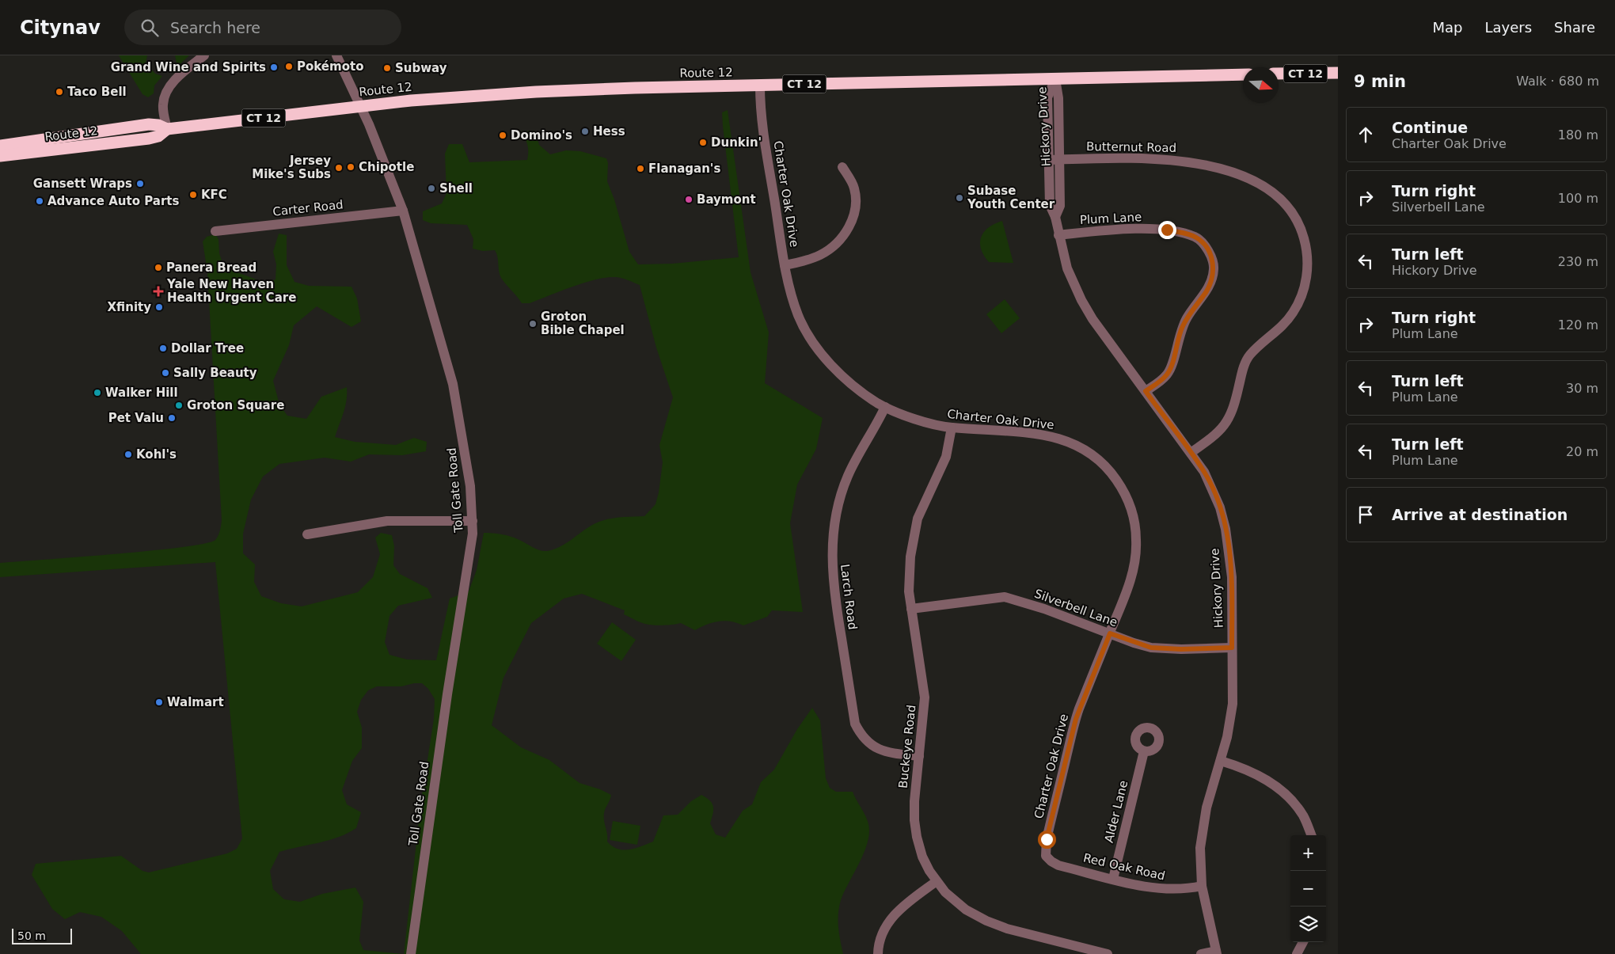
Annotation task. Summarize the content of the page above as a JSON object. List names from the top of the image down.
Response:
{
  "streets": {
    "highway": ["Route 12", "CT 12"],
    "street": [
      "Hickory Drive",
      "Butternut Road",
      "Charter Oak Drive",
      "Carter Road",
      "Plum Lane",
      "Toll Gate Road",
      "Larch Road",
      "Silverbell Lane",
      "Buckeye Road",
      "Alder Lane",
      "Red Oak Road"
    ]
  },
  "crossings": [
    ["Route 12", "Hickory Drive"],
    ["Route 12", "Charter Oak Drive"],
    ["Route 12", "Toll Gate Road"],
    ["Hickory Drive", "Butternut Road"],
    ["Hickory Drive", "Plum Lane"],
    ["Hickory Drive", "Silverbell Lane"],
    ["Hickory Drive", "Red Oak Road"],
    ["Charter Oak Drive", "Larch Road"],
    ["Charter Oak Drive", "Silverbell Lane"],
    ["Charter Oak Drive", "Buckeye Road"],
    ["Charter Oak Drive", "Red Oak Road"],
    ["Carter Road", "Toll Gate Road"],
    ["Larch Road", "Buckeye Road"],
    ["Silverbell Lane", "Buckeye Road"],
    ["Alder Lane", "Red Oak Road"]
  ],
  "places": {
    "other": [
      "Pokémoto",
      "Grand Wine and Spirits",
      "Subway",
      "Taco Bell",
      "Hess",
      "Domino's",
      "Dunkin'",
      "Chipotle",
      "Jersey Mike's Subs",
      "Flanagan's",
      "Gansett Wraps",
      "Shell",
      "KFC",
      "Subase Youth Center",
      "Baymont",
      "Advance Auto Parts",
      "Panera Bread",
      "Xfinity",
      "Groton Bible Chapel",
      "Dollar Tree",
      "Sally Beauty",
      "Walker Hill",
      "Groton Square",
      "Pet Valu",
      "Kohl's",
      "Walmart"
    ],
    "health": ["Yale New Haven Health Urgent Care"]
  },
  "scale_bar": "50 m",
  "north": "right",
  "page": {
    "header": "Citynav",
    "search": "Search here",
    "nav": ["Map", "Layers", "Share"],
    "heading": ["9 min", "Walk · 680 m"],
    "list": [
      ["Continue", "Charter Oak Drive", "180 m"],
      ["Turn right", "Silverbell Lane", "100 m"],
      ["Turn left", "Hickory Drive", "230 m"],
      ["Turn right", "Plum Lane", "120 m"],
      ["Turn left", "Plum Lane", "30 m"],
      ["Turn left", "Plum Lane", "20 m"],
      "Arrive at destination"
    ],
    "map_buttons": ["+", "−"],
    "scale": "50 m"
  }
}
